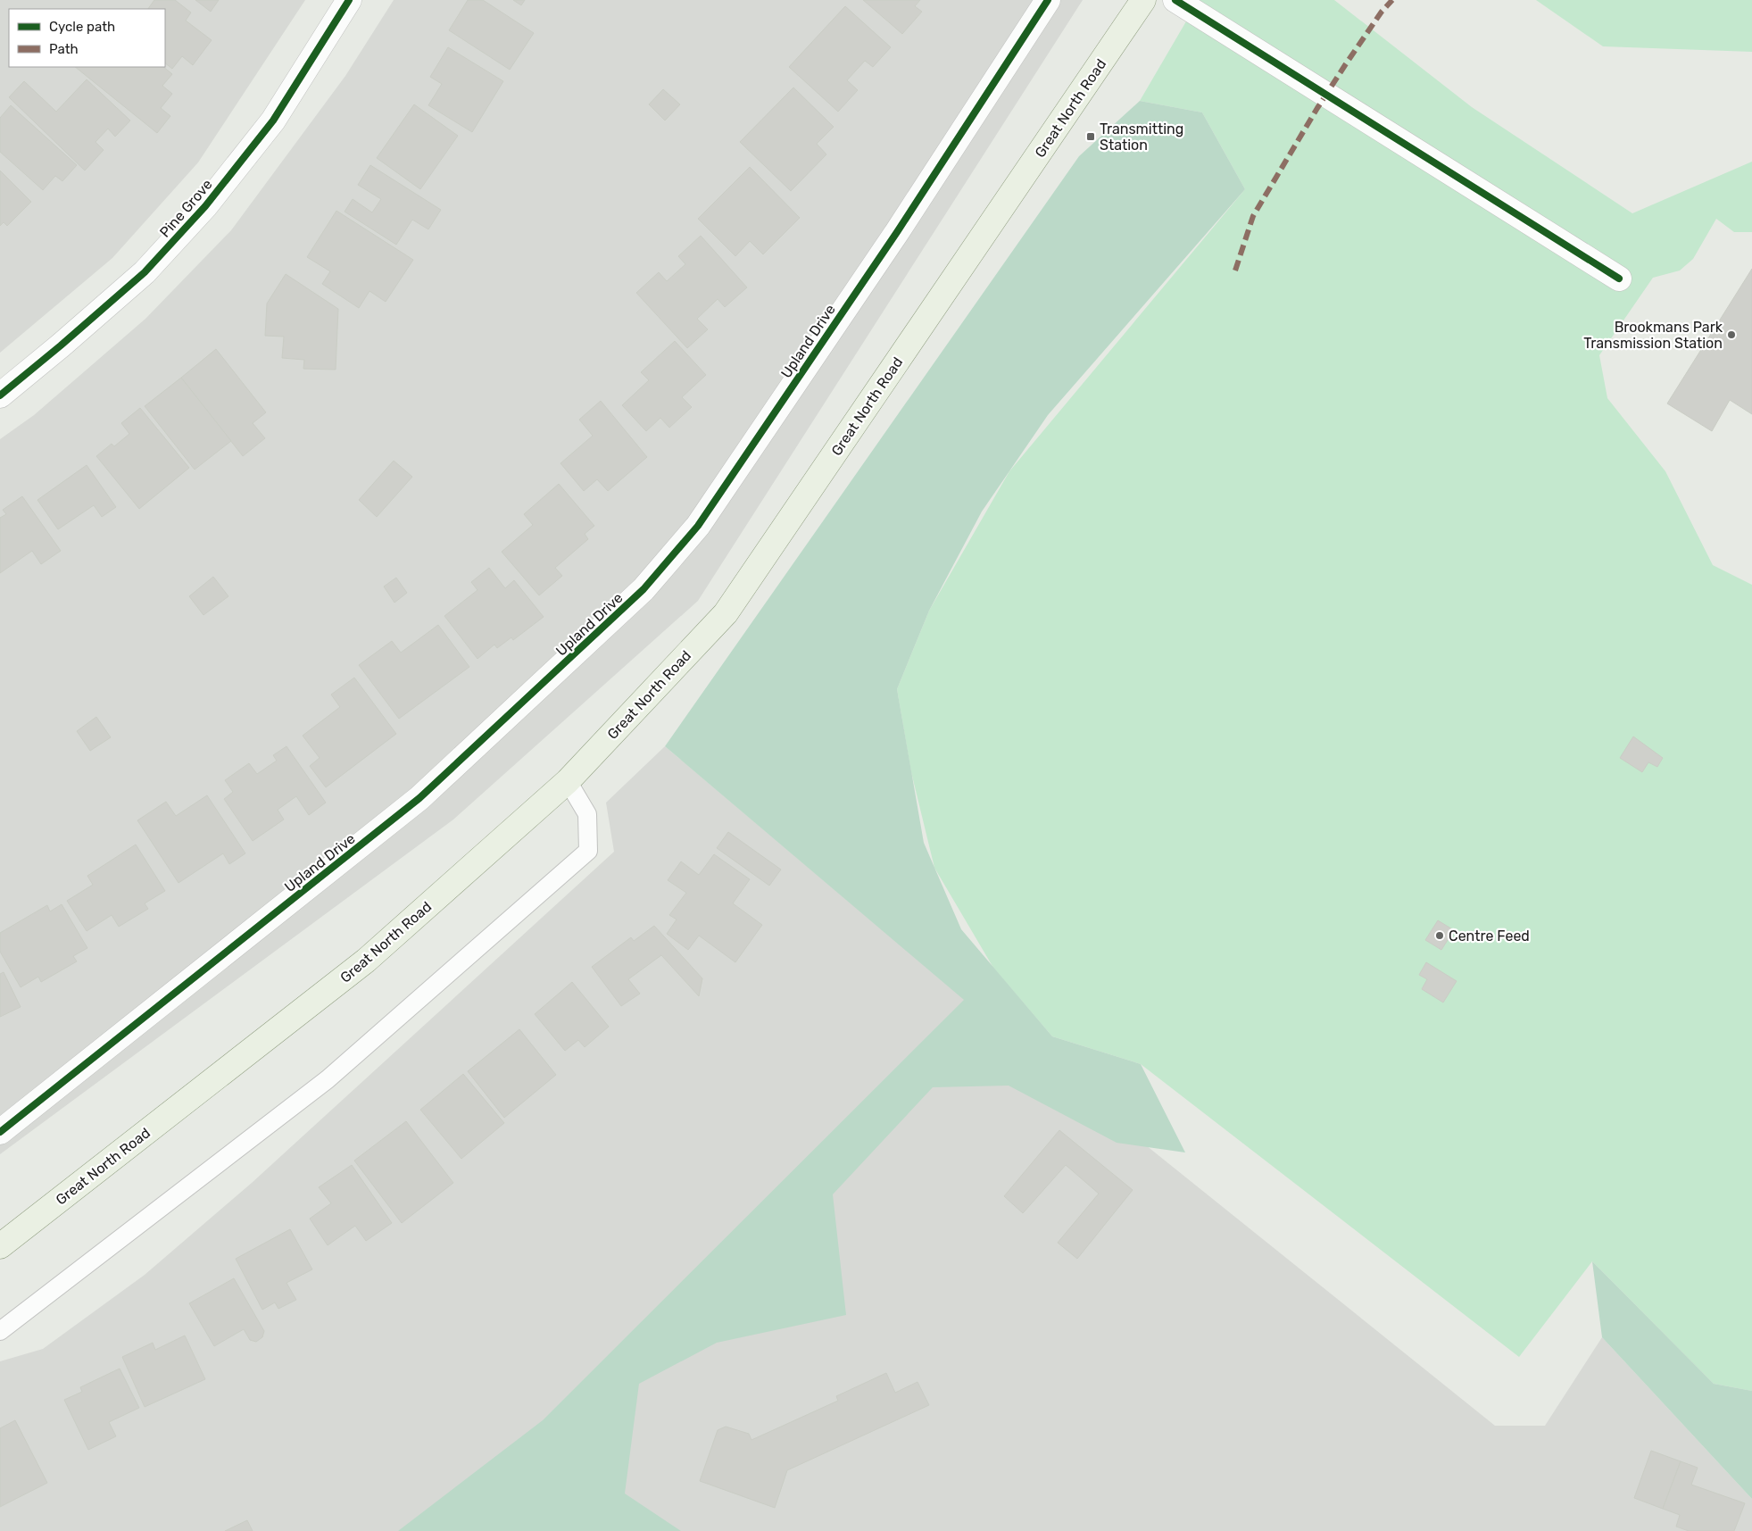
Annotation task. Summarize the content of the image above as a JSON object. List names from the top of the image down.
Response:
{
  "streets": {
    "main road": ["Great North Road"],
    "street": ["Pine Grove", "Upland Drive"]
  },
  "places": {
    "transit": ["Transmitting Station"],
    "other": ["Brookmans Park Transmission Station", "Centre Feed"]
  },
  "legend": ["Cycle path", "Path"]
}
